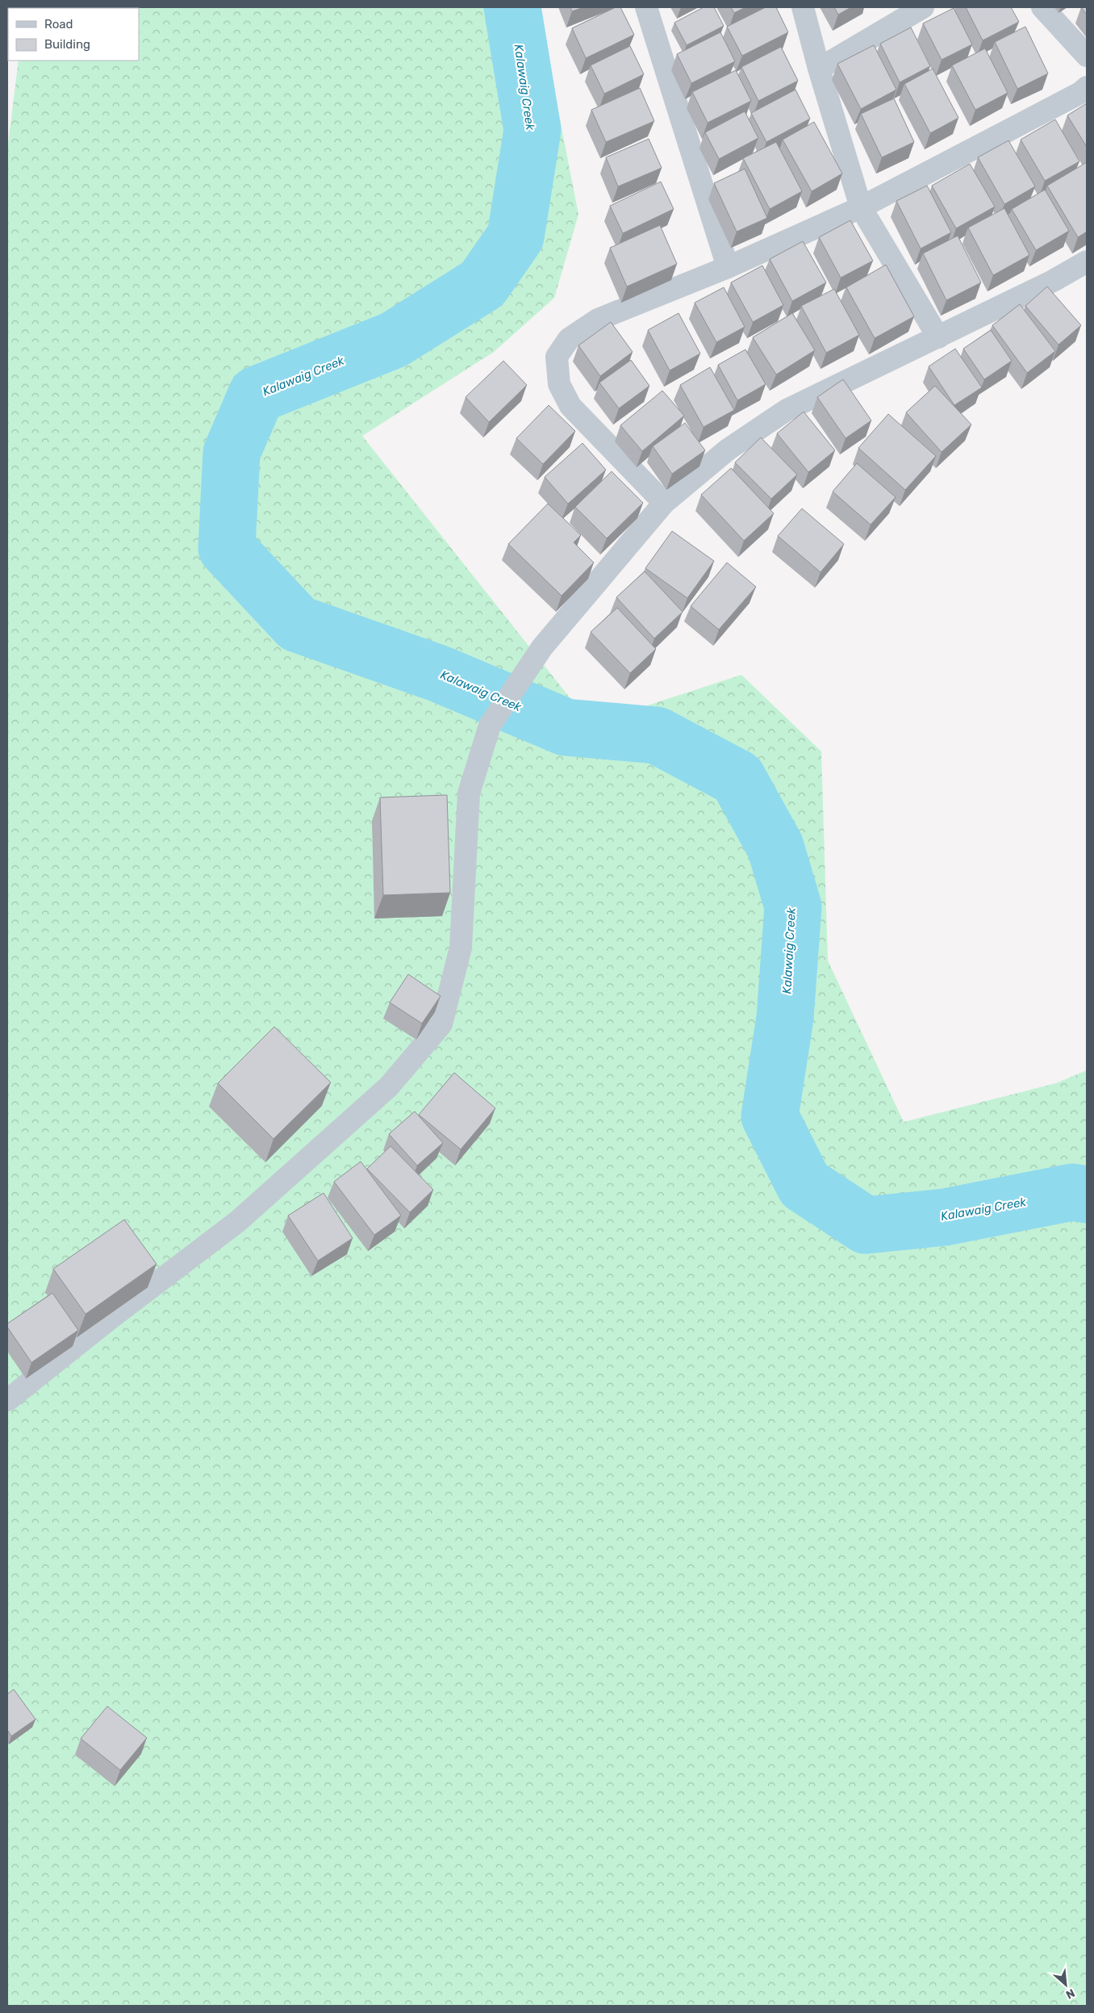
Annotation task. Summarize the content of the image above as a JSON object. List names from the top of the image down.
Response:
{
  "water": ["Kalawaig Creek"],
  "legend": ["Road", "Building"],
  "north": "bottom right"
}
